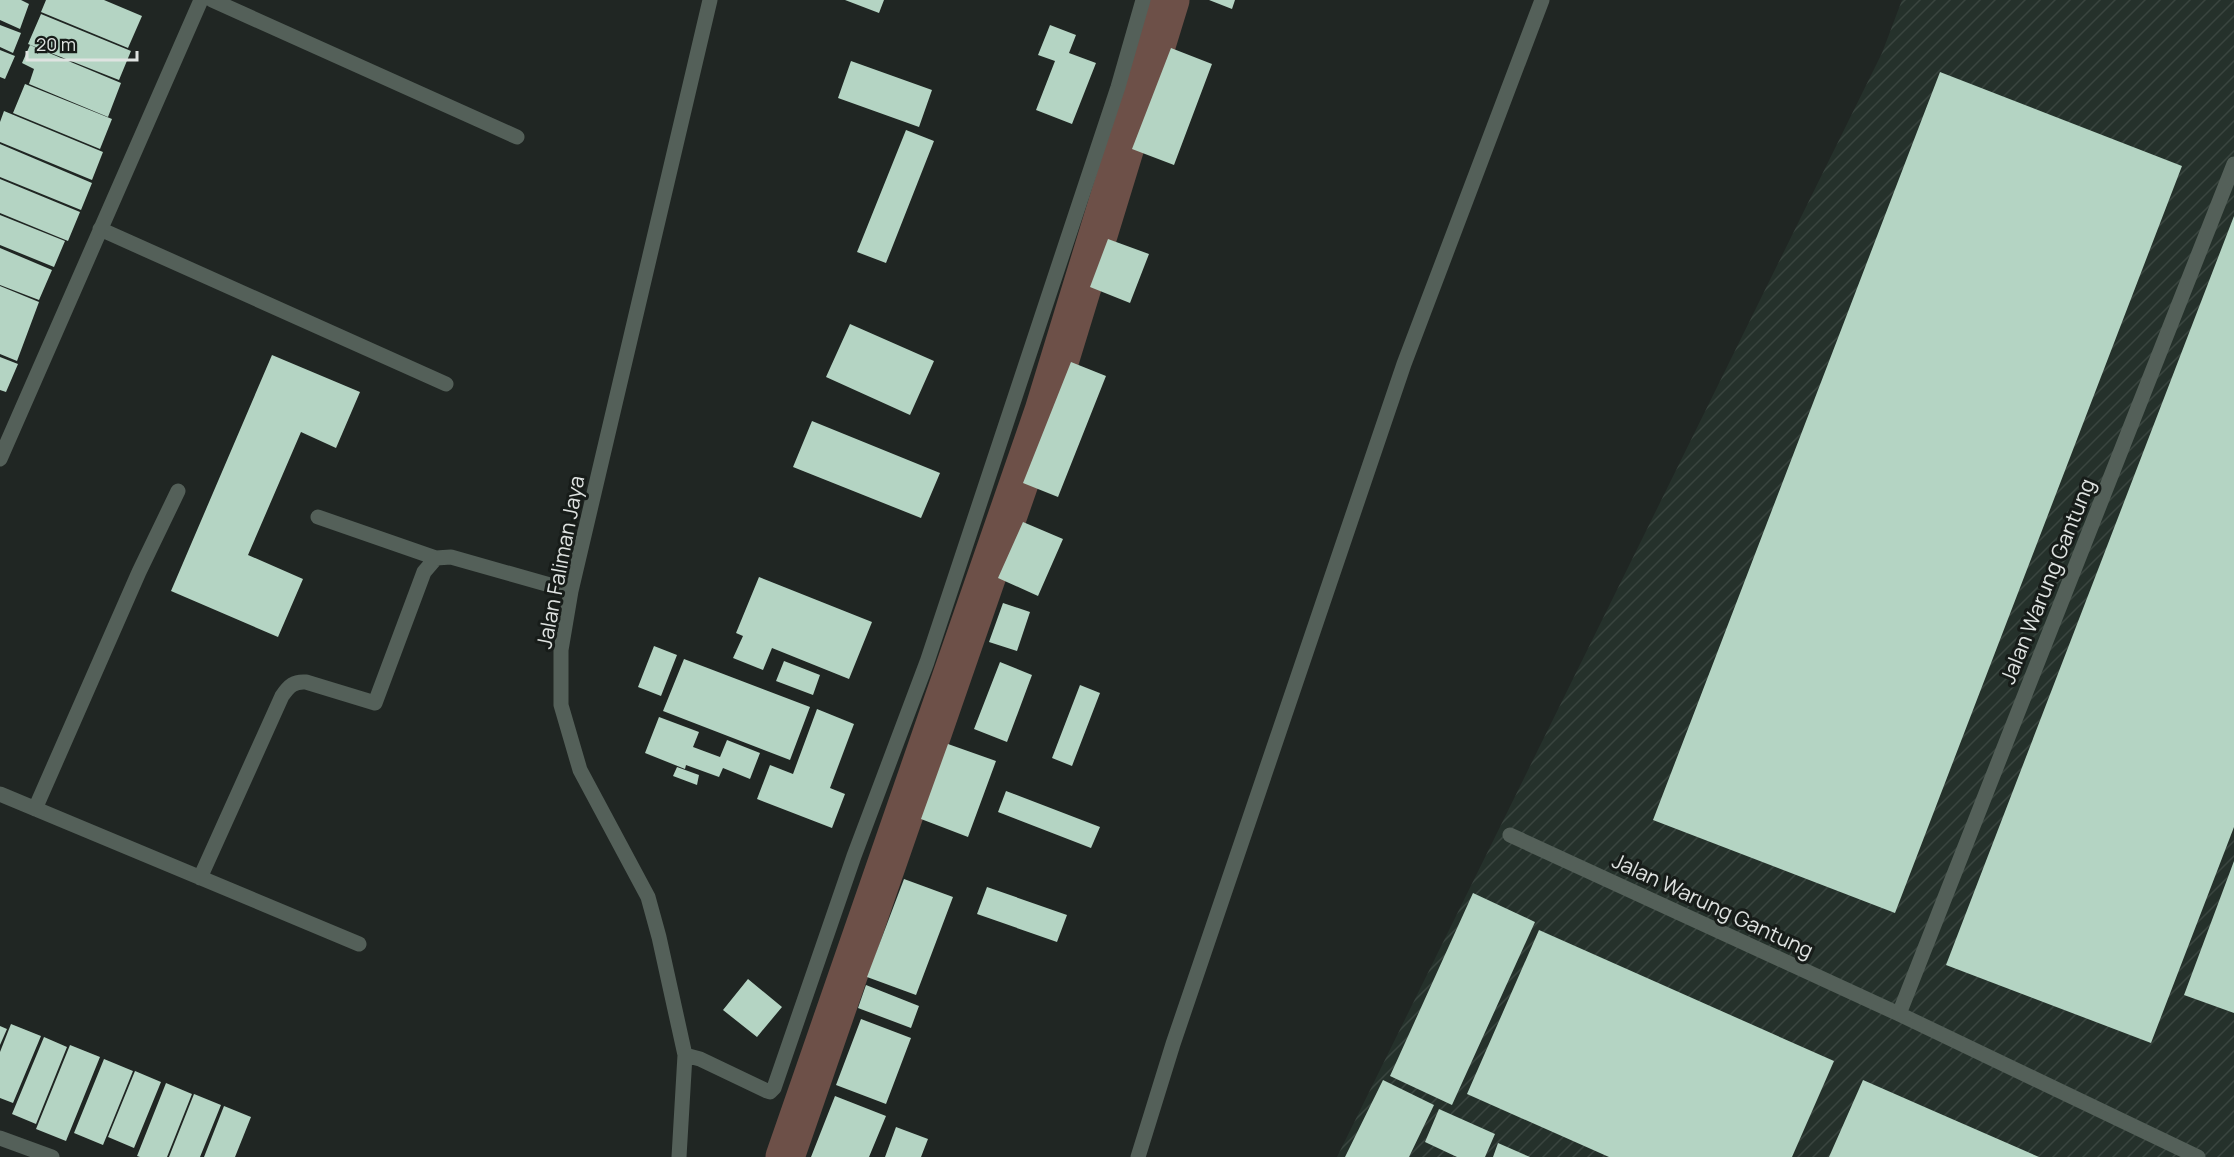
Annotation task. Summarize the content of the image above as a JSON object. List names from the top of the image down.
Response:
{
  "streets": {
    "street": ["Jalan Faliman Jaya", "Jalan Warung Gantung"]
  },
  "scale_bar": "20 m"
}
